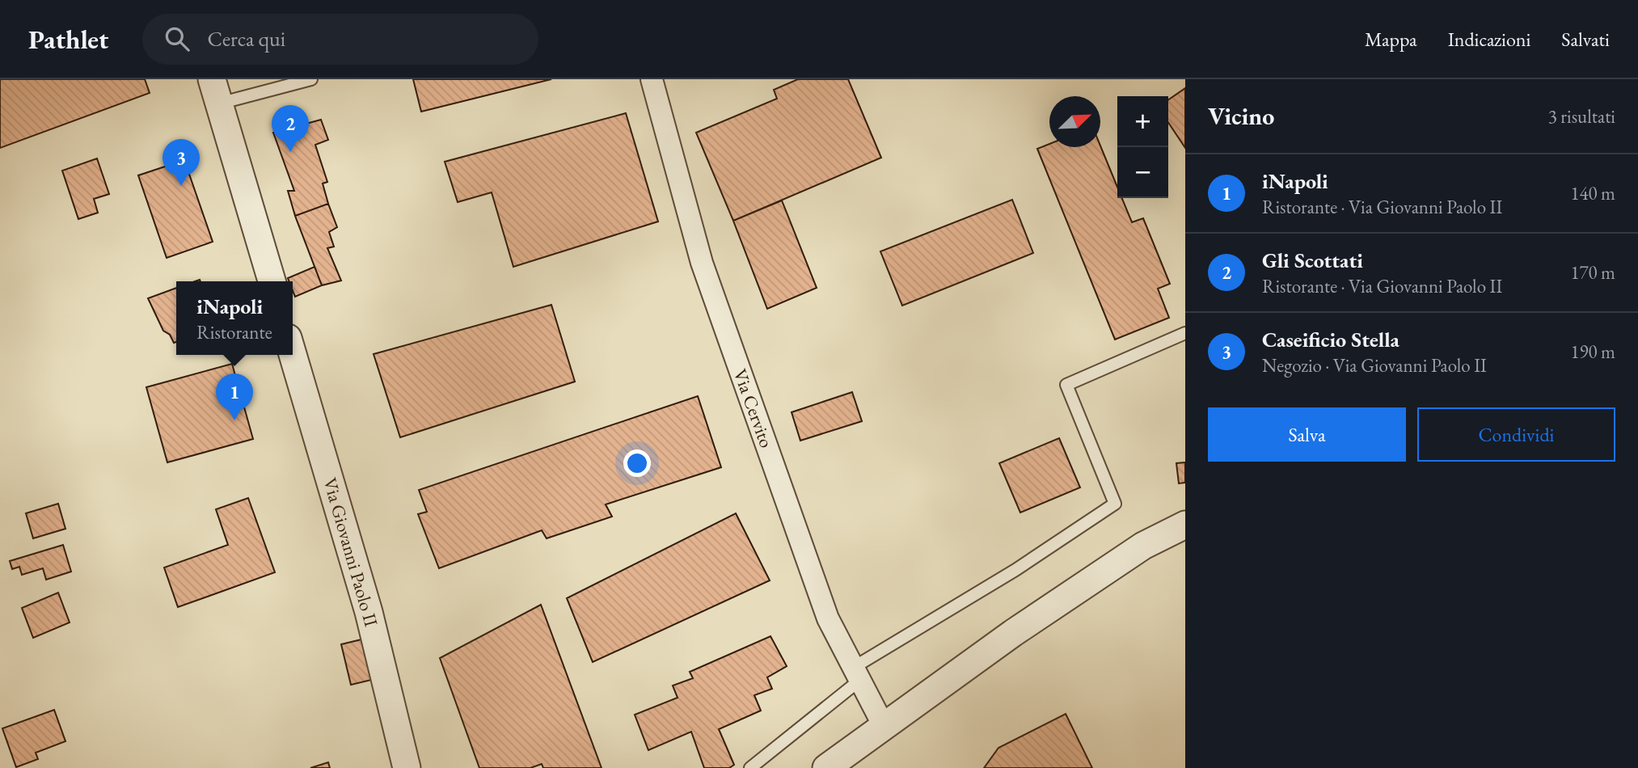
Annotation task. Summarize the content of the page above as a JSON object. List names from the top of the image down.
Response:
{
  "streets": {
    "street": ["Via Cervito", "Via Giovanni Paolo II"]
  },
  "north": "top right",
  "page": {
    "header": "Pathlet",
    "search": "Cerca qui",
    "nav": ["Mappa", "Indicazioni", "Salvati"],
    "heading": ["Vicino", "3 risultati"],
    "map_buttons": ["+", "−"],
    "pins": ["2", "3", "1"],
    "list": [
      {
        "mark": "1",
        "name": "iNapoli",
        "note": "Ristorante · Via Giovanni Paolo II",
        "value": "140 m"
      },
      {
        "mark": "2",
        "name": "Gli Scottati",
        "note": "Ristorante · Via Giovanni Paolo II",
        "value": "170 m"
      },
      {
        "mark": "3",
        "name": "Caseificio Stella",
        "note": "Negozio · Via Giovanni Paolo II",
        "value": "190 m"
      }
    ],
    "popup": ["iNapoli", "Ristorante"],
    "buttons": ["Salva", "Condividi"]
  }
}
